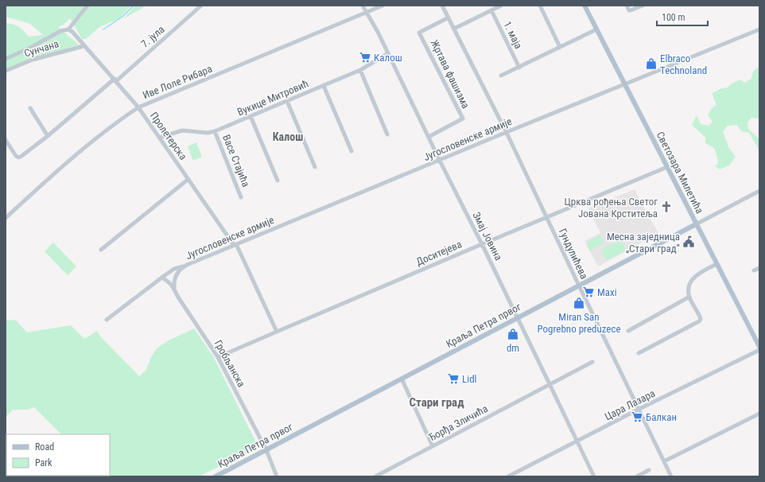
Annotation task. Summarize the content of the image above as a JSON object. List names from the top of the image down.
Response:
{
  "streets": {
    "main road": ["Светозара Милетића", "Краља Петра првог"],
    "street": [
      "1. маја",
      "7. јула",
      "Сунчана",
      "Жртава фашизма",
      "Иве Лоле Рибара",
      "Вукице Митровић",
      "Пролетерска",
      "Југословенске армије",
      "Васе Стајића",
      "Змај Јовина",
      "Доситејева",
      "Гундулићева",
      "Гробљанска",
      "Цара Лазара",
      "Ђорђа Зличића"
    ]
  },
  "crossings": [
    ["7. јула", "Пролетерска"],
    ["Сунчана", "Пролетерска"],
    ["Жртава фашизма", "Змај Јовина"],
    ["Жртава фашизма", "Гундулићева"],
    ["Иве Лоле Рибара", "Пролетерска"],
    ["Иве Лоле Рибара", "Змај Јовина"],
    ["Вукице Митровић", "Пролетерска"],
    ["Вукице Митровић", "Васе Стајића"],
    ["Вукице Митровић", "Змај Јовина"],
    ["Пролетерска", "Југословенске армије"],
    ["Пролетерска", "Доситејева"],
    ["Југословенске армије", "Светозара Милетића"],
    ["Југословенске армије", "Змај Јовина"],
    ["Југословенске армије", "Гундулићева"],
    ["Југословенске армије", "Гробљанска"],
    ["Светозара Милетића", "Доситејева"],
    ["Светозара Милетића", "Краља Петра првог"],
    ["Змај Јовина", "Доситејева"],
    ["Змај Јовина", "Краља Петра првог"],
    ["Змај Јовина", "Цара Лазара"],
    ["Змај Јовина", "Ђорђа Зличића"],
    ["Доситејева", "Гундулићева"],
    ["Доситејева", "Гробљанска"],
    ["Гундулићева", "Краља Петра првог"],
    ["Гундулићева", "Цара Лазара"],
    ["Краља Петра првог", "Гробљанска"]
  ],
  "districts": ["Калош", "Стари град"],
  "places": {
    "supermarket": [
      "Калош",
      "Maxi",
      "Lidl",
      "Балкан"
    ],
    "shop": ["Elbraco Technoland", "Miran San Pogrebno preduzece", "dm"],
    "church": ["Црква рођења Светог Јована Крститеља"],
    "public building": ["Месна заједница „Стари град”"]
  },
  "legend": ["Road", "Park"],
  "scale_bar": "100 m"
}
